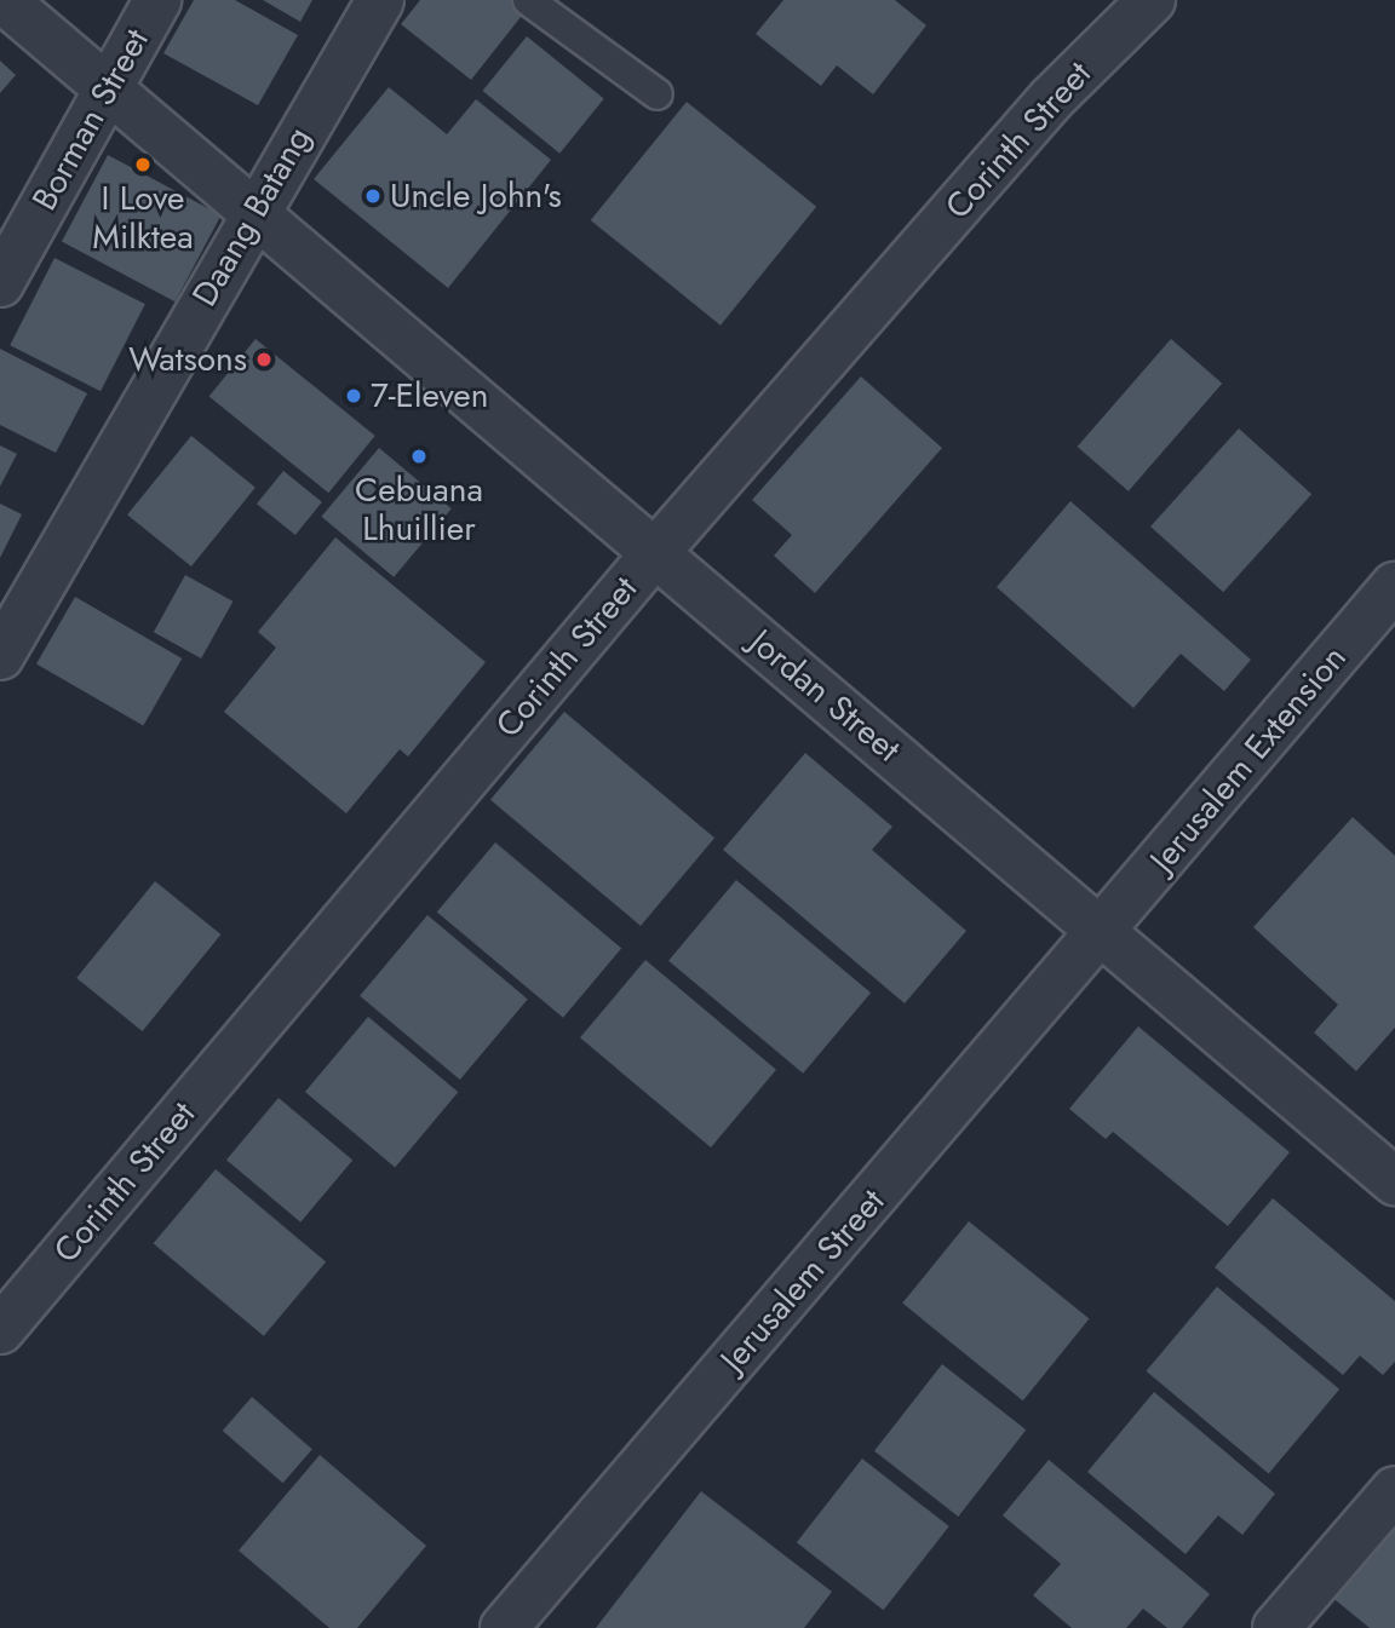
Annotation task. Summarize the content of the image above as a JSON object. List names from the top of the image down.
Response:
{
  "streets": {
    "street": [
      "Borman Street",
      "Corinth Street",
      "Daang Batang",
      "Jordan Street",
      "Jerusalem Extension",
      "Jerusalem Street"
    ]
  },
  "crossings": [
    ["Borman Street", "Jordan Street"],
    ["Corinth Street", "Jordan Street"],
    ["Daang Batang", "Jordan Street"],
    ["Jordan Street", "Jerusalem Extension"],
    ["Jordan Street", "Jerusalem Street"],
    ["Jerusalem Extension", "Jerusalem Street"]
  ],
  "places": [
    "I Love Milktea",
    "Uncle John's",
    "Watsons",
    "7-Eleven",
    "Cebuana Lhuillier"
  ]
}
